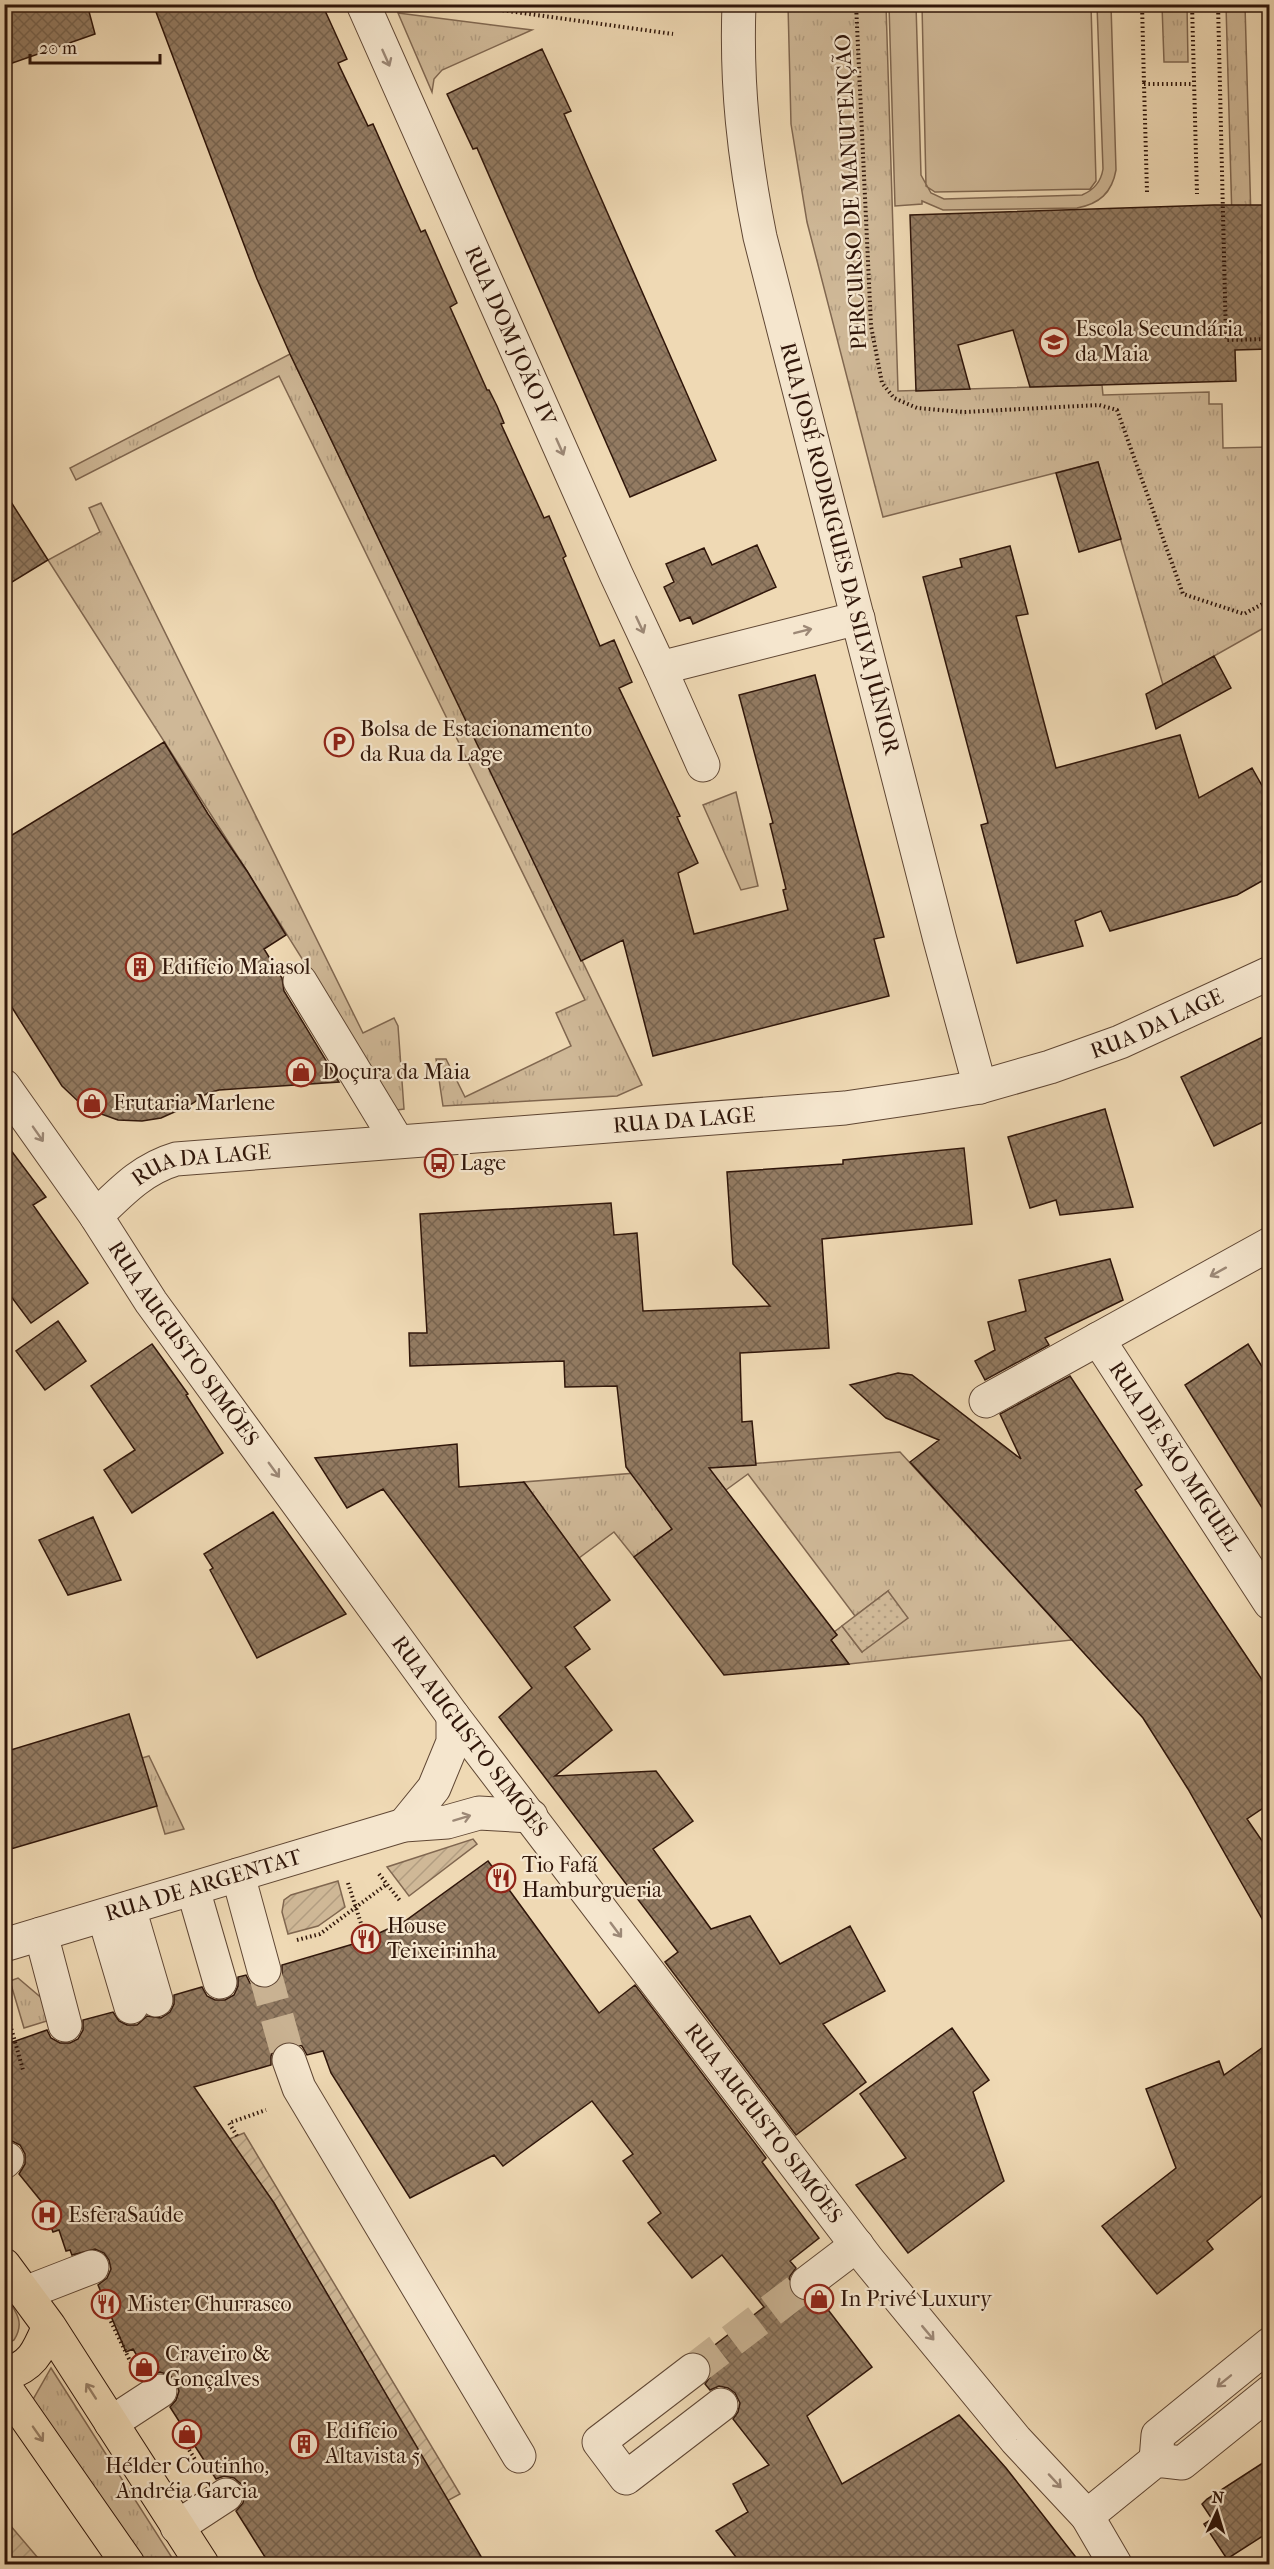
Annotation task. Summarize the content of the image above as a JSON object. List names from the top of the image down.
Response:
{
  "streets": {
    "street": [
      "RUA DOM JOÃO IV",
      "RUA JOSÉ RODRIGUES DA SILVA JÚNIOR",
      "RUA DA LAGE",
      "RUA AUGUSTO SIMÕES",
      "RUA DE SÃO MIGUEL",
      "RUA DE ARGENTAT"
    ],
    "path": ["PERCURSO DE MANUTENÇÃO"]
  },
  "crossings": [
    ["RUA JOSÉ RODRIGUES DA SILVA JÚNIOR", "RUA DA LAGE"],
    ["RUA DA LAGE", "RUA AUGUSTO SIMÕES"],
    ["RUA AUGUSTO SIMÕES", "RUA DE ARGENTAT"]
  ],
  "one_way": ["RUA DOM JOÃO IV", "RUA AUGUSTO SIMÕES"],
  "places": {
    "school or university": ["Escola Secundária da Maia"],
    "parking": ["Bolsa de Estacionamento da Rua da Lage"],
    "building": ["Edifício Maiasol", "Edifício Altavista 5"],
    "shop": [
      "Doçura da Maia",
      "Frutaria Marlene",
      "In Privé Luxury",
      "Craveiro & Gonçalves",
      "Hélder Coutinho, Andréia Garcia"
    ],
    "bus stop": ["Lage"],
    "restaurant": ["Tio Fafá Hamburgueria", "House Teixeirinha", "Mister Churrasco"],
    "hospital": ["EsferaSaúde"]
  },
  "scale_bar": "20 m",
  "north": "top"
}
